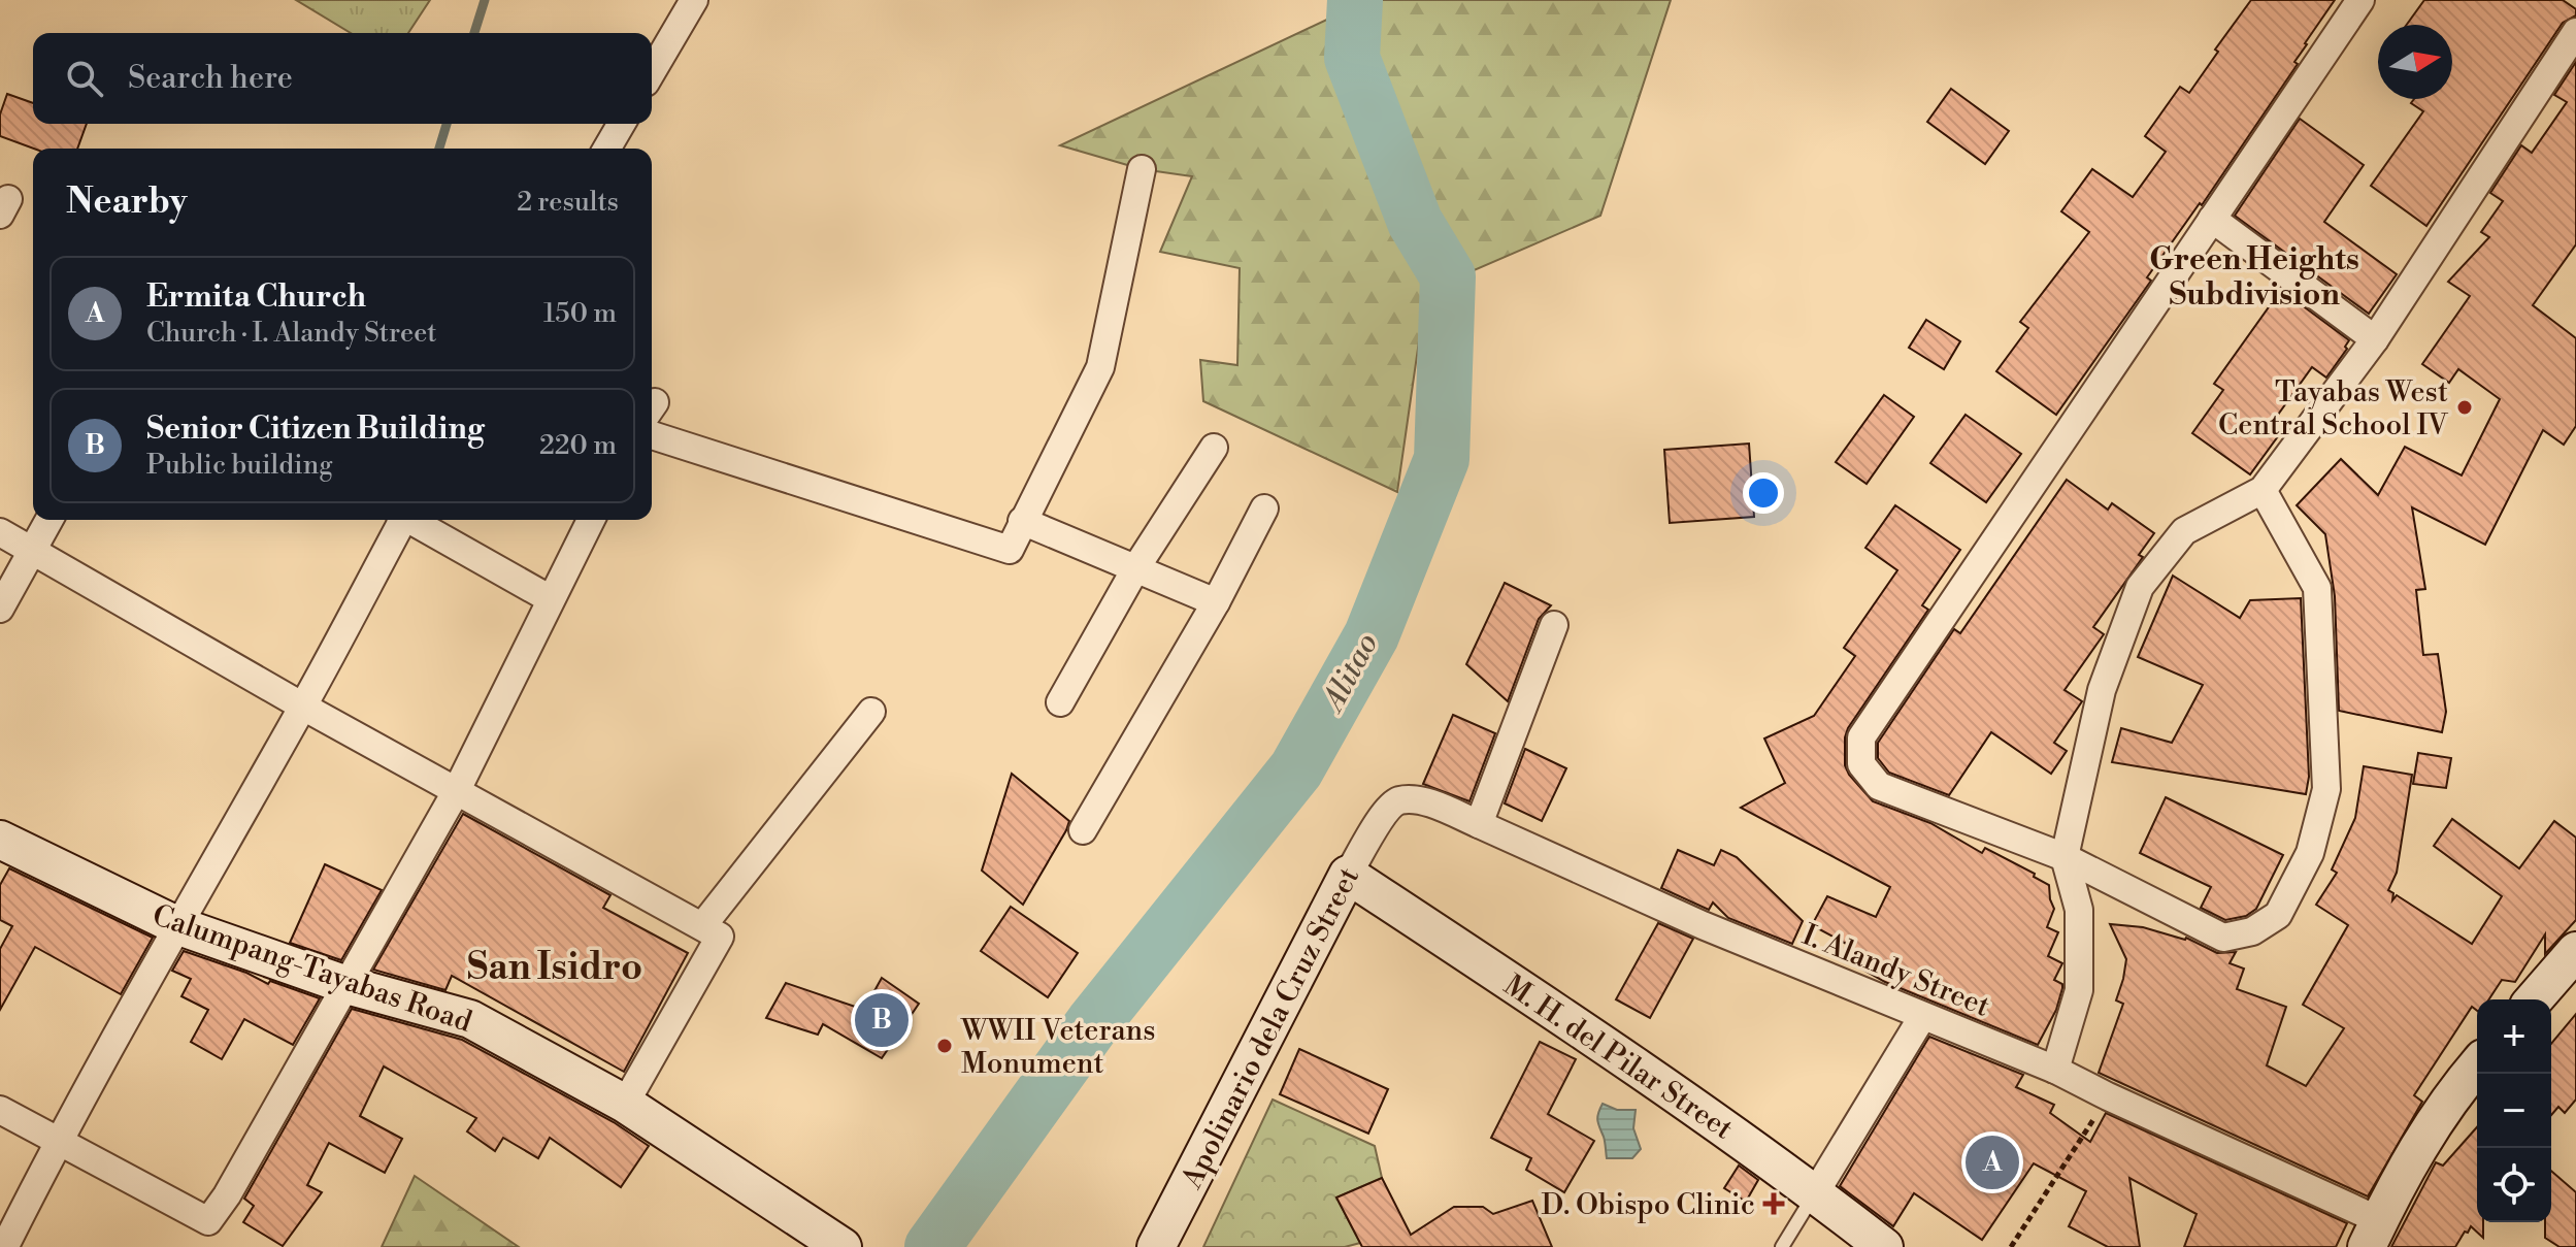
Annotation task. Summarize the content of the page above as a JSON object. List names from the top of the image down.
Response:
{
  "streets": {
    "main road": ["Calumpang-Tayabas Road", "Apolinario dela Cruz Street", "M. H. del Pilar Street"],
    "street": ["I. Alandy Street"]
  },
  "crossings": [
    ["I. Alandy Street", "Apolinario dela Cruz Street"],
    ["Apolinario dela Cruz Street", "M. H. del Pilar Street"]
  ],
  "districts": ["Green Heights Subdivision", "San Isidro"],
  "water": ["Alitao"],
  "places": {
    "other": ["Tayabas West Central School IV", "WWII Veterans Monument"],
    "health": ["D. Obispo Clinic"]
  },
  "north": "right",
  "page": {
    "search": "Search here",
    "heading": ["Nearby", "2 results"],
    "list": [
      {
        "mark": "A",
        "name": "Ermita Church",
        "note": "Church · I. Alandy Street",
        "value": "150 m"
      },
      {
        "mark": "B",
        "name": "Senior Citizen Building",
        "note": "Public building",
        "value": "220 m"
      }
    ],
    "pins": ["B", "A"],
    "map_buttons": ["+", "−"]
  }
}
